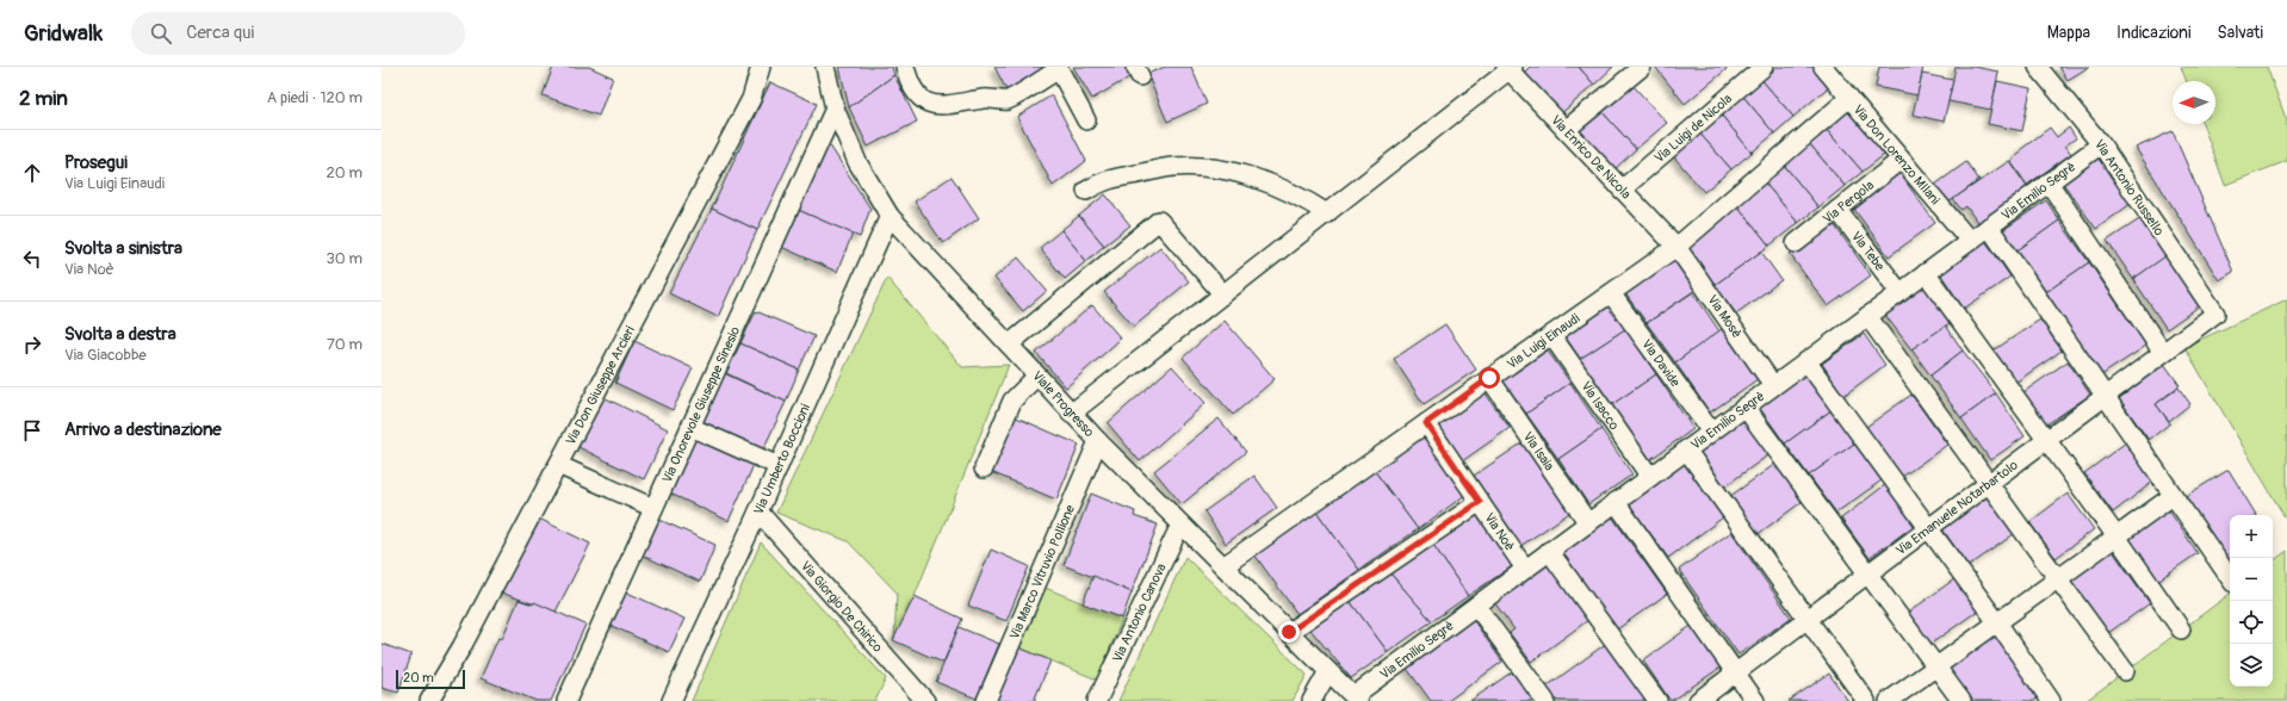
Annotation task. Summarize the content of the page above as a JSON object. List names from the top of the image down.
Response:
{
  "streets": {
    "street": [
      "Via Luigi de Nicola",
      "Via Don Lorenzo MIlani",
      "Via Enrico De Nicola",
      "Via Antonio Russello",
      "Via Emilio Segrè",
      "Via Pergola",
      "Via Tebe",
      "Via Mosè",
      "Via Luigi Einaudi",
      "Via Davide",
      "Via Don Giuseppe Arcieri",
      "Via Onorevole Giuseppe Sinesio",
      "Viale Progresso",
      "Via Isacco",
      "Via Isaia",
      "Via Umberto Boccioni",
      "Via Emanuele Notarbartolo",
      "Via Noè",
      "Via Marco Vitruvio Pollione",
      "Via Giorgio De Chirico",
      "Via Antonio Canova"
    ]
  },
  "crossings": [
    ["Via Luigi de Nicola", "Via Enrico De Nicola"],
    ["Via Don Lorenzo MIlani", "Via Emilio Segrè"],
    ["Via Don Lorenzo MIlani", "Via Pergola"],
    ["Via Don Lorenzo MIlani", "Via Luigi Einaudi"],
    ["Via Enrico De Nicola", "Via Mosè"],
    ["Via Enrico De Nicola", "Via Luigi Einaudi"],
    ["Via Antonio Russello", "Via Emilio Segrè"],
    ["Via Antonio Russello", "Via Emanuele Notarbartolo"],
    ["Via Emilio Segrè", "Via Tebe"],
    ["Via Emilio Segrè", "Via Mosè"],
    ["Via Emilio Segrè", "Via Davide"],
    ["Via Emilio Segrè", "Viale Progresso"],
    ["Via Emilio Segrè", "Via Isacco"],
    ["Via Emilio Segrè", "Via Isaia"],
    ["Via Emilio Segrè", "Via Noè"],
    ["Via Pergola", "Via Tebe"],
    ["Via Mosè", "Via Luigi Einaudi"],
    ["Via Luigi Einaudi", "Via Davide"],
    ["Via Luigi Einaudi", "Viale Progresso"],
    ["Via Luigi Einaudi", "Via Isacco"],
    ["Via Luigi Einaudi", "Via Isaia"],
    ["Via Luigi Einaudi", "Via Noè"],
    ["Via Onorevole Giuseppe Sinesio", "Viale Progresso"],
    ["Viale Progresso", "Via Umberto Boccioni"],
    ["Viale Progresso", "Via Marco Vitruvio Pollione"],
    ["Viale Progresso", "Via Antonio Canova"],
    ["Via Umberto Boccioni", "Via Giorgio De Chirico"]
  ],
  "scale_bar": "20 m",
  "north": "left",
  "page": {
    "header": "Gridwalk",
    "search": "Cerca qui",
    "nav": ["Mappa", "Indicazioni", "Salvati"],
    "heading": ["2 min", "A piedi · 120 m"],
    "list": [
      ["Prosegui", "Via Luigi Einaudi", "20 m"],
      ["Svolta a sinistra", "Via Noè", "30 m"],
      ["Svolta a destra", "Via Giacobbe", "70 m"],
      "Arrivo a destinazione"
    ],
    "map_buttons": ["+", "−"],
    "scale": "20 m"
  }
}
